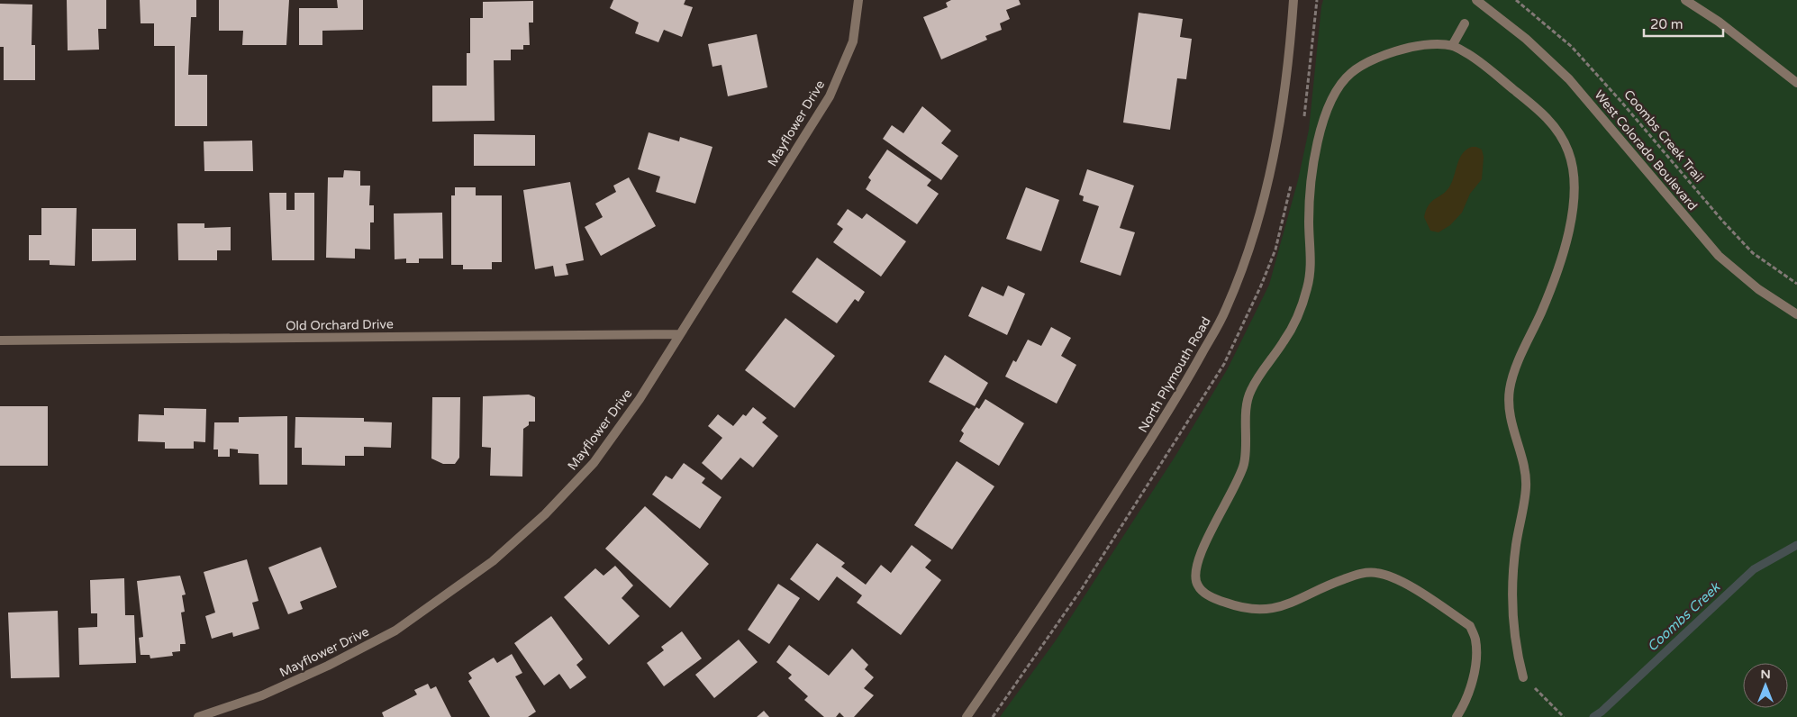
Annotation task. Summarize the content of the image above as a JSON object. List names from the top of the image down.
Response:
{
  "streets": {
    "street": [
      "Mayflower Drive",
      "West Colorado Boulevard",
      "Old Orchard Drive",
      "North Plymouth Road"
    ],
    "path": ["Coombs Creek Trail"]
  },
  "crossings": [
    ["Mayflower Drive", "Old Orchard Drive"]
  ],
  "water": ["Coombs Creek"],
  "scale_bar": "20 m",
  "north": "top"
}
